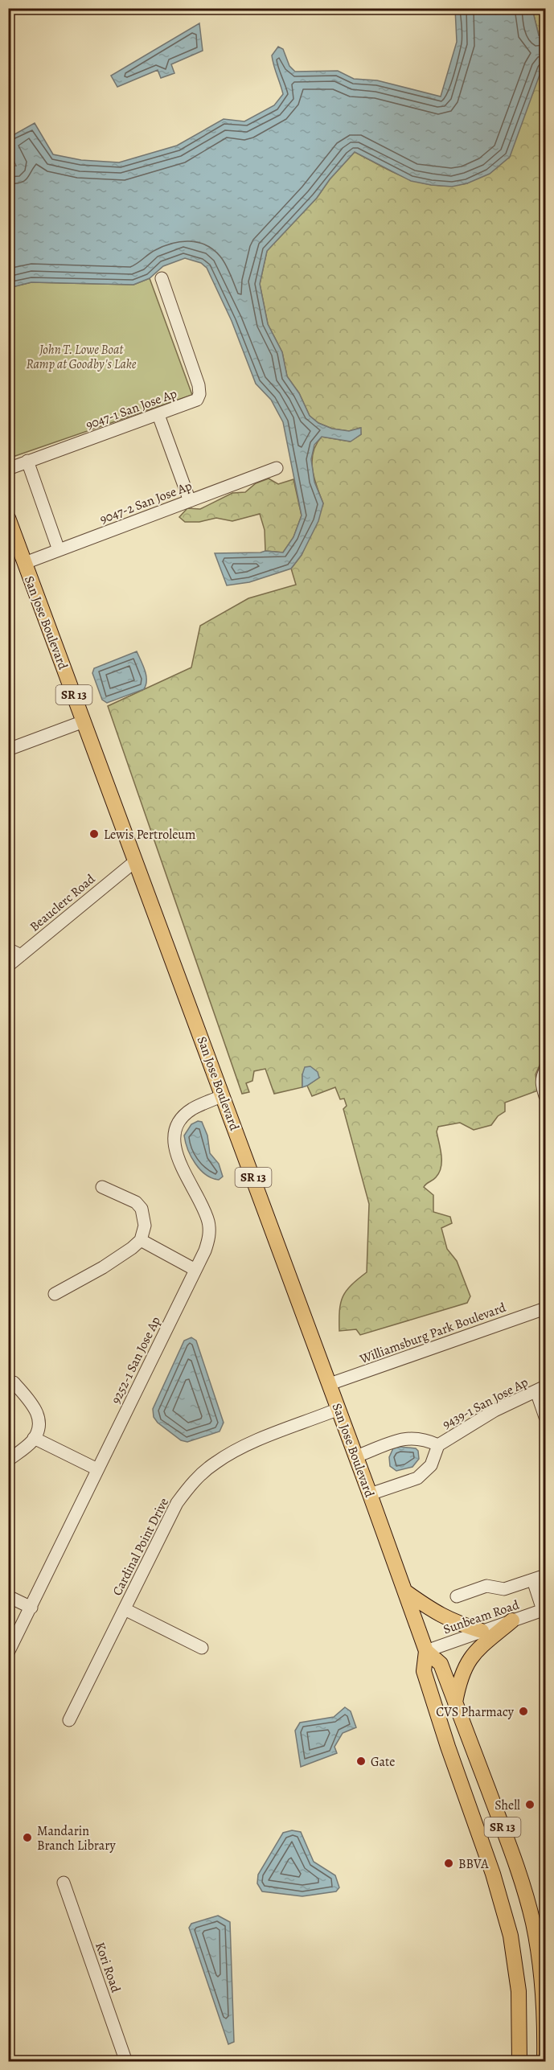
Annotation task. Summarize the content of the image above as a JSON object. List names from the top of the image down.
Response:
{
  "streets": {
    "main road": ["San Jose Boulevard", "SR 13"],
    "street": [
      "9047-1 San Jose Ap",
      "9047-2 San Jose Ap",
      "Beauclerc Road",
      "Williamsburg Park Boulevard",
      "9252-1 San Jose Ap",
      "9439-1 San Jose Ap",
      "Cardinal Point Drive",
      "Sunbeam Road",
      "Kori Road"
    ]
  },
  "crossings": [
    ["9047-2 San Jose Ap", "San Jose Boulevard"],
    ["San Jose Boulevard", "Beauclerc Road"],
    ["San Jose Boulevard", "Williamsburg Park Boulevard"],
    ["San Jose Boulevard", "9252-1 San Jose Ap"],
    ["San Jose Boulevard", "9439-1 San Jose Ap"],
    ["San Jose Boulevard", "Cardinal Point Drive"],
    ["San Jose Boulevard", "Sunbeam Road"]
  ],
  "parks": ["John T. Lowe Boat Ramp at Goodby's Lake"],
  "places": [
    "Lewis Pertroleum",
    "CVS Pharmacy",
    "Gate",
    "Shell",
    "Mandarin Branch Library",
    "BBVA"
  ]
}
